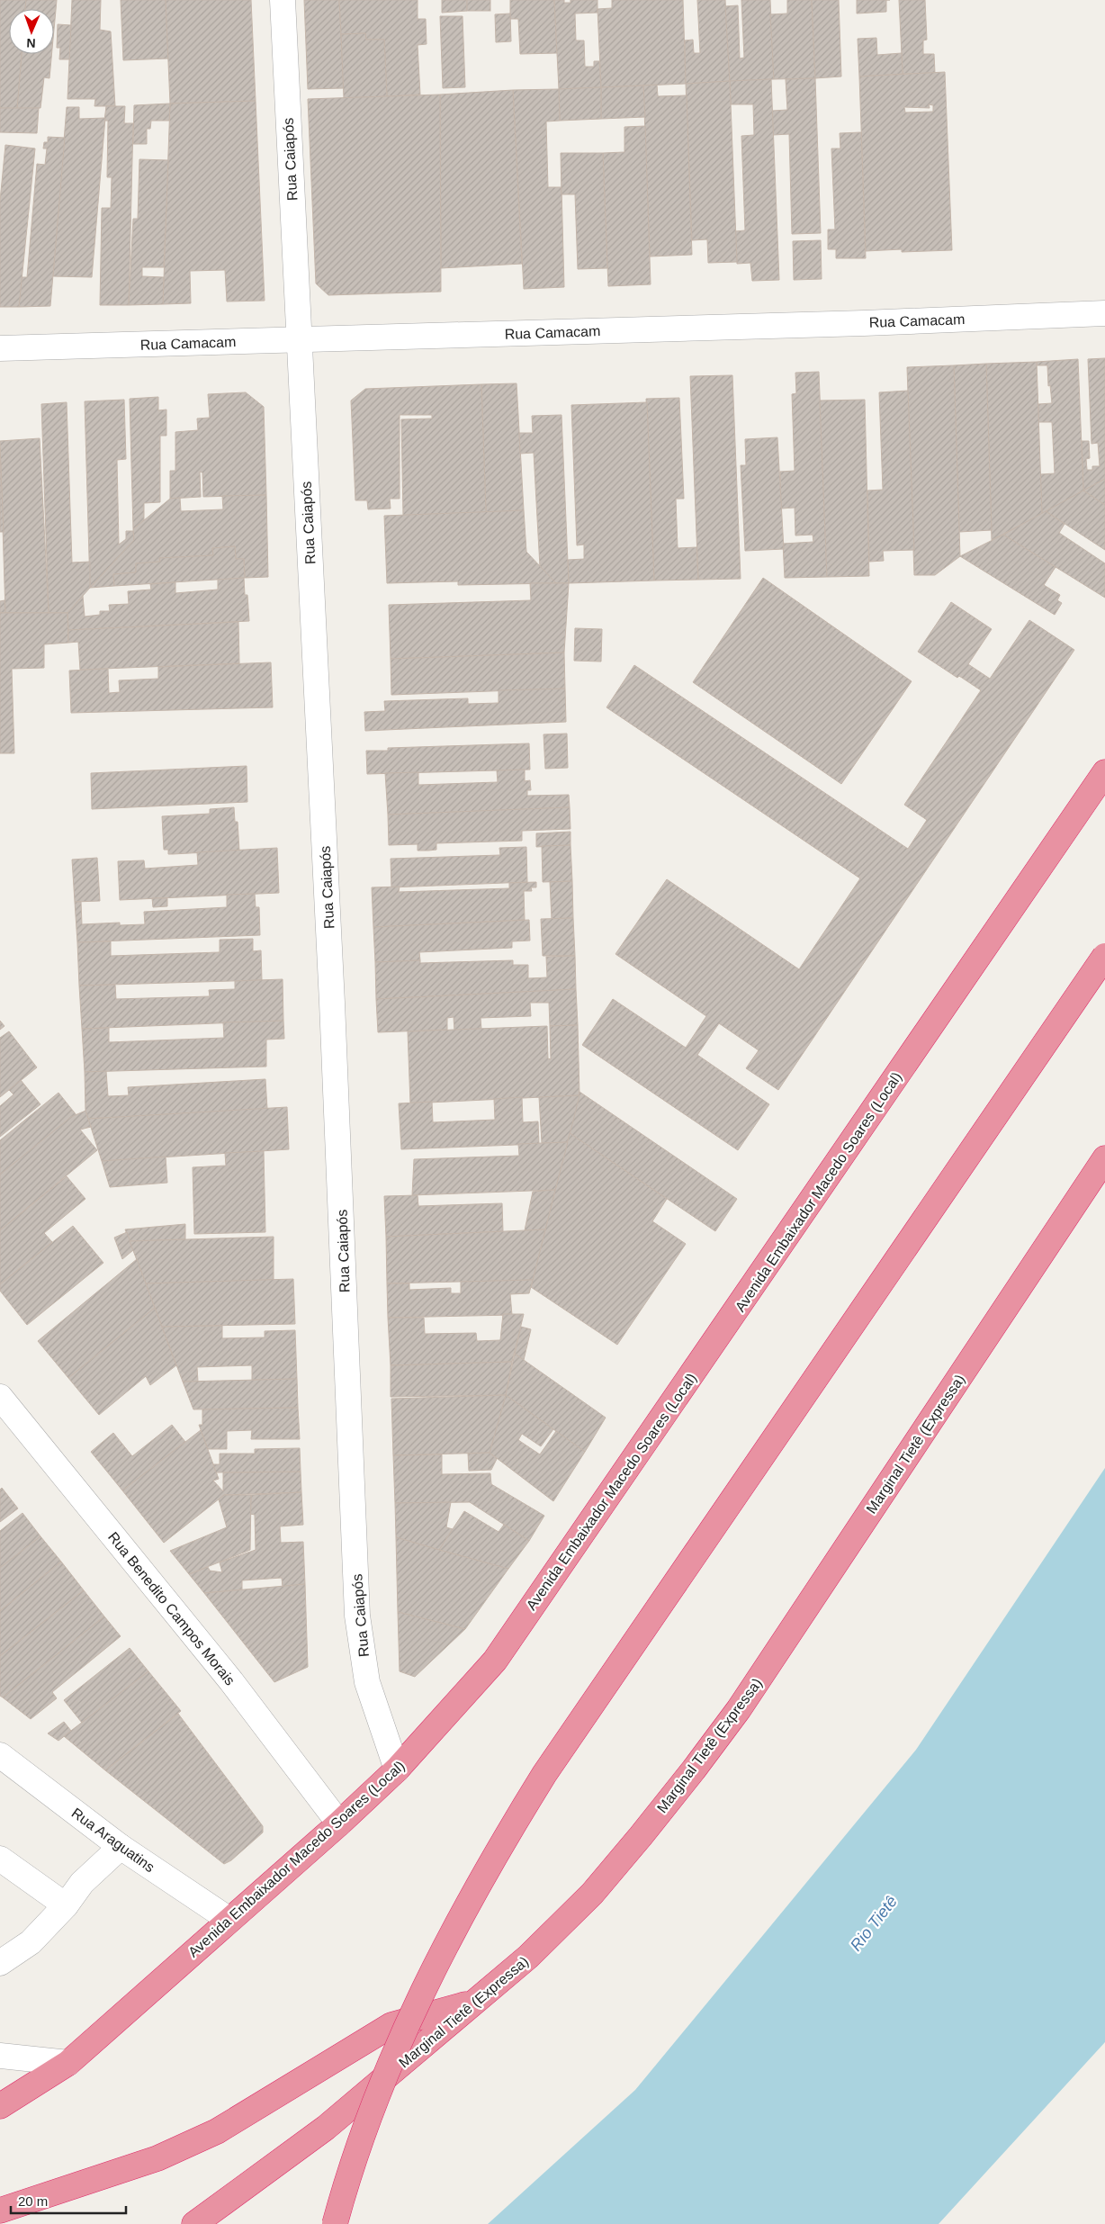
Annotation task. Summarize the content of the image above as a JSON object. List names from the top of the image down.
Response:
{
  "streets": {
    "highway": ["Avenida Embaixador Macedo Soares (Local)", "Marginal Tietê (Expressa)"],
    "street": [
      "Rua Caiapós",
      "Rua Camacam",
      "Rua Benedito Campos Morais",
      "Rua Araguatins"
    ]
  },
  "crossings": [
    ["Rua Caiapós", "Rua Camacam"],
    ["Rua Caiapós", "Avenida Embaixador Macedo Soares (Local)"],
    ["Avenida Embaixador Macedo Soares (Local)", "Rua Benedito Campos Morais"],
    ["Avenida Embaixador Macedo Soares (Local)", "Rua Araguatins"]
  ],
  "water": ["Rio Tietê"],
  "scale_bar": "20 m",
  "north": "bottom"
}
